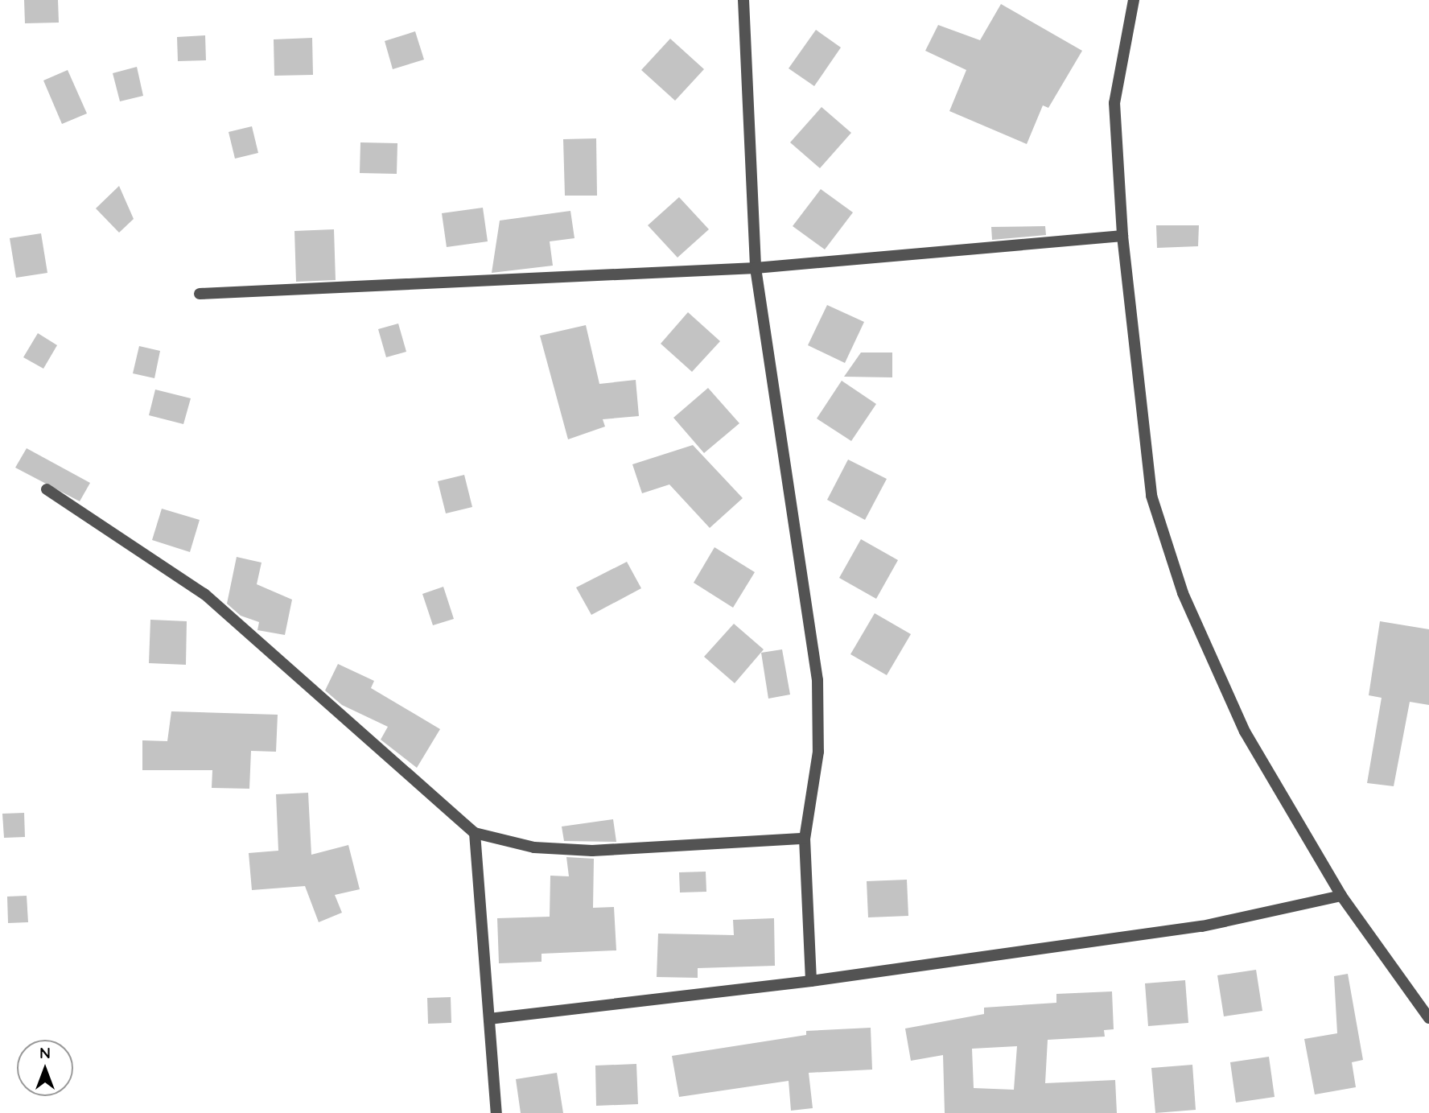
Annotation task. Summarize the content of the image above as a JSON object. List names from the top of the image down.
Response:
{
  "north": "top"
}
